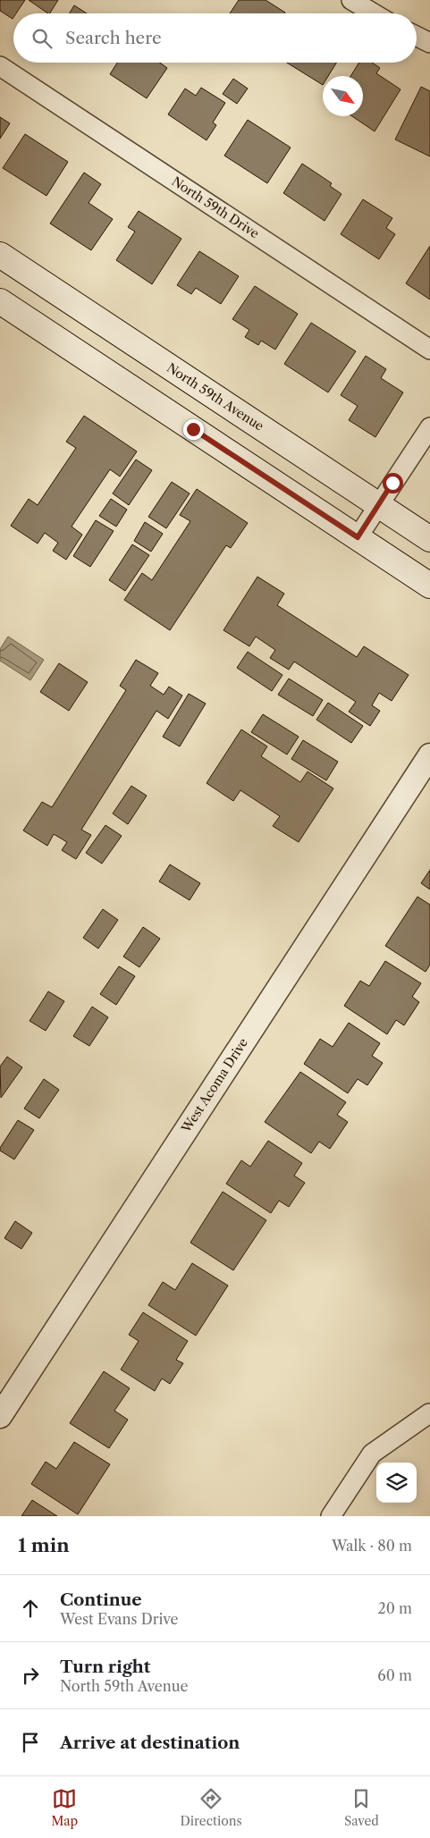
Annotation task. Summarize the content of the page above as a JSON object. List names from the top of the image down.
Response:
{
  "streets": {
    "main road": ["North 59th Avenue"],
    "street": ["North 59th Drive", "West Acoma Drive"]
  },
  "north": "bottom right",
  "page": {
    "search": "Search here",
    "heading": ["1 min", "Walk · 80 m"],
    "list": [
      ["Continue", "West Evans Drive", "20 m"],
      ["Turn right", "North 59th Avenue", "60 m"],
      "Arrive at destination"
    ],
    "nav": ["Map", "Directions", "Saved"]
  }
}
